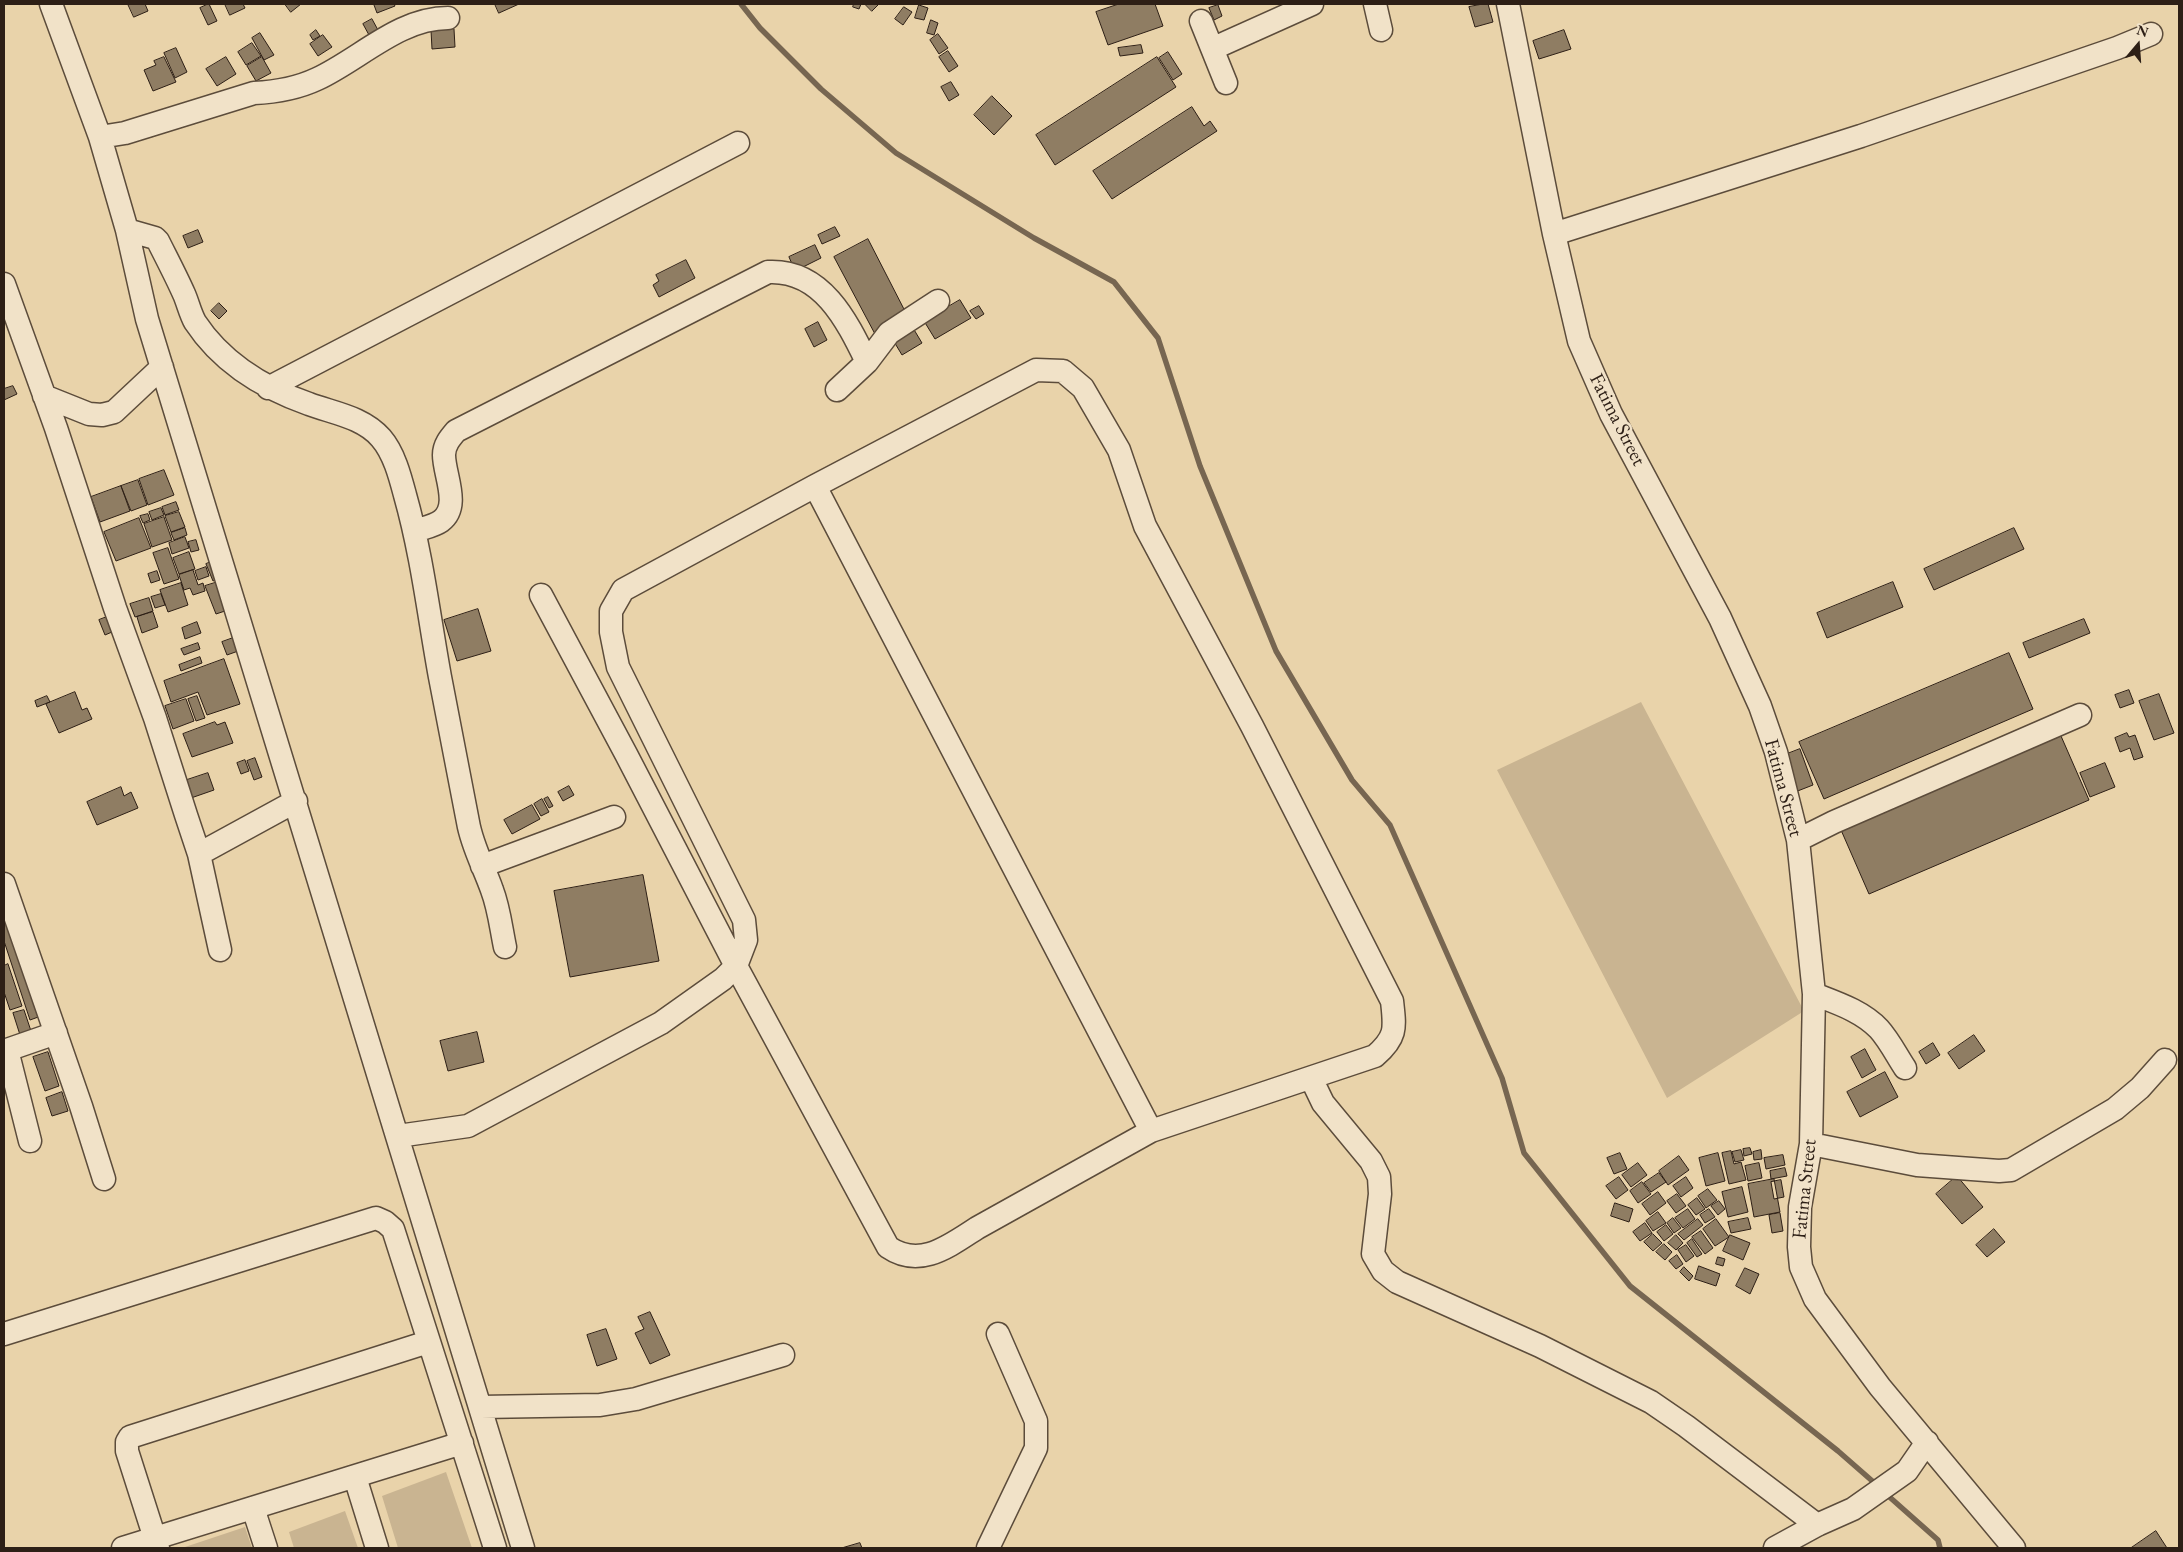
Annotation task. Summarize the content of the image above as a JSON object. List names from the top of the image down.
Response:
{
  "streets": {
    "street": ["Fatima Street"]
  },
  "north": "top"
}
